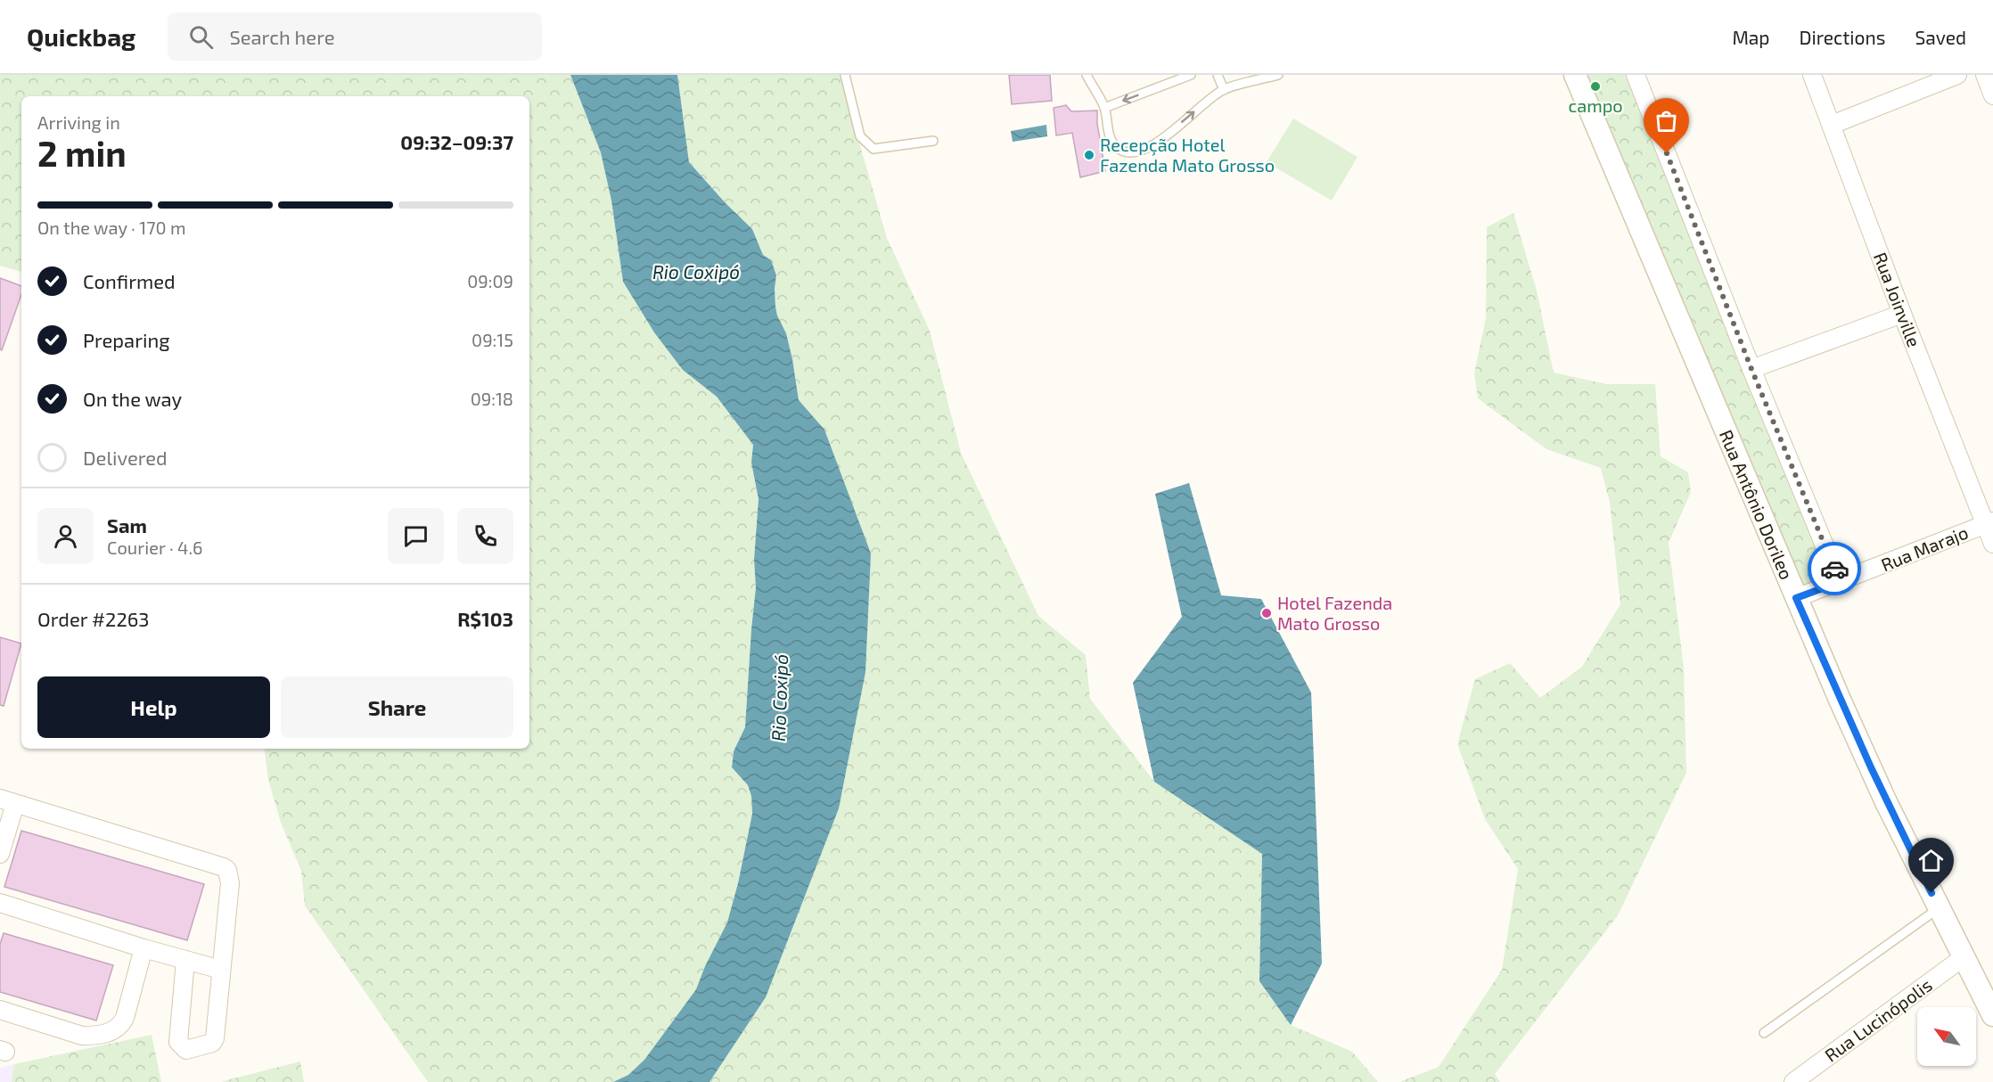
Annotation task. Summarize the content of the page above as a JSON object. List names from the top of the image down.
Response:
{
  "streets": {
    "street": [
      "Rua Joinville",
      "Rua Antônio Dorileo",
      "Rua Marajo",
      "Rua Lucinópolis"
    ]
  },
  "crossings": [
    ["Rua Joinville", "Rua Marajo"],
    ["Rua Antônio Dorileo", "Rua Marajo"],
    ["Rua Antônio Dorileo", "Rua Lucinópolis"]
  ],
  "water": ["Rio Coxipó"],
  "places": ["campo", "Recepção Hotel Fazenda Mato Grosso", "Hotel Fazenda Mato Grosso"],
  "north": "top left",
  "page": {
    "header": "Quickbag",
    "search": "Search here",
    "nav": ["Map", "Directions", "Saved"],
    "heading": ["2 min", "Arriving in", "09:32–09:37"],
    "panel": [
      "Sam",
      "Courier · 4.6",
      "Order #2263",
      "R$103"
    ],
    "bar": "On the way · 170 m",
    "list": [
      ["Confirmed", "09:09"],
      ["Preparing", "09:15"],
      ["On the way", "09:18"],
      "Delivered"
    ],
    "buttons": ["Help", "Share"]
  }
}
